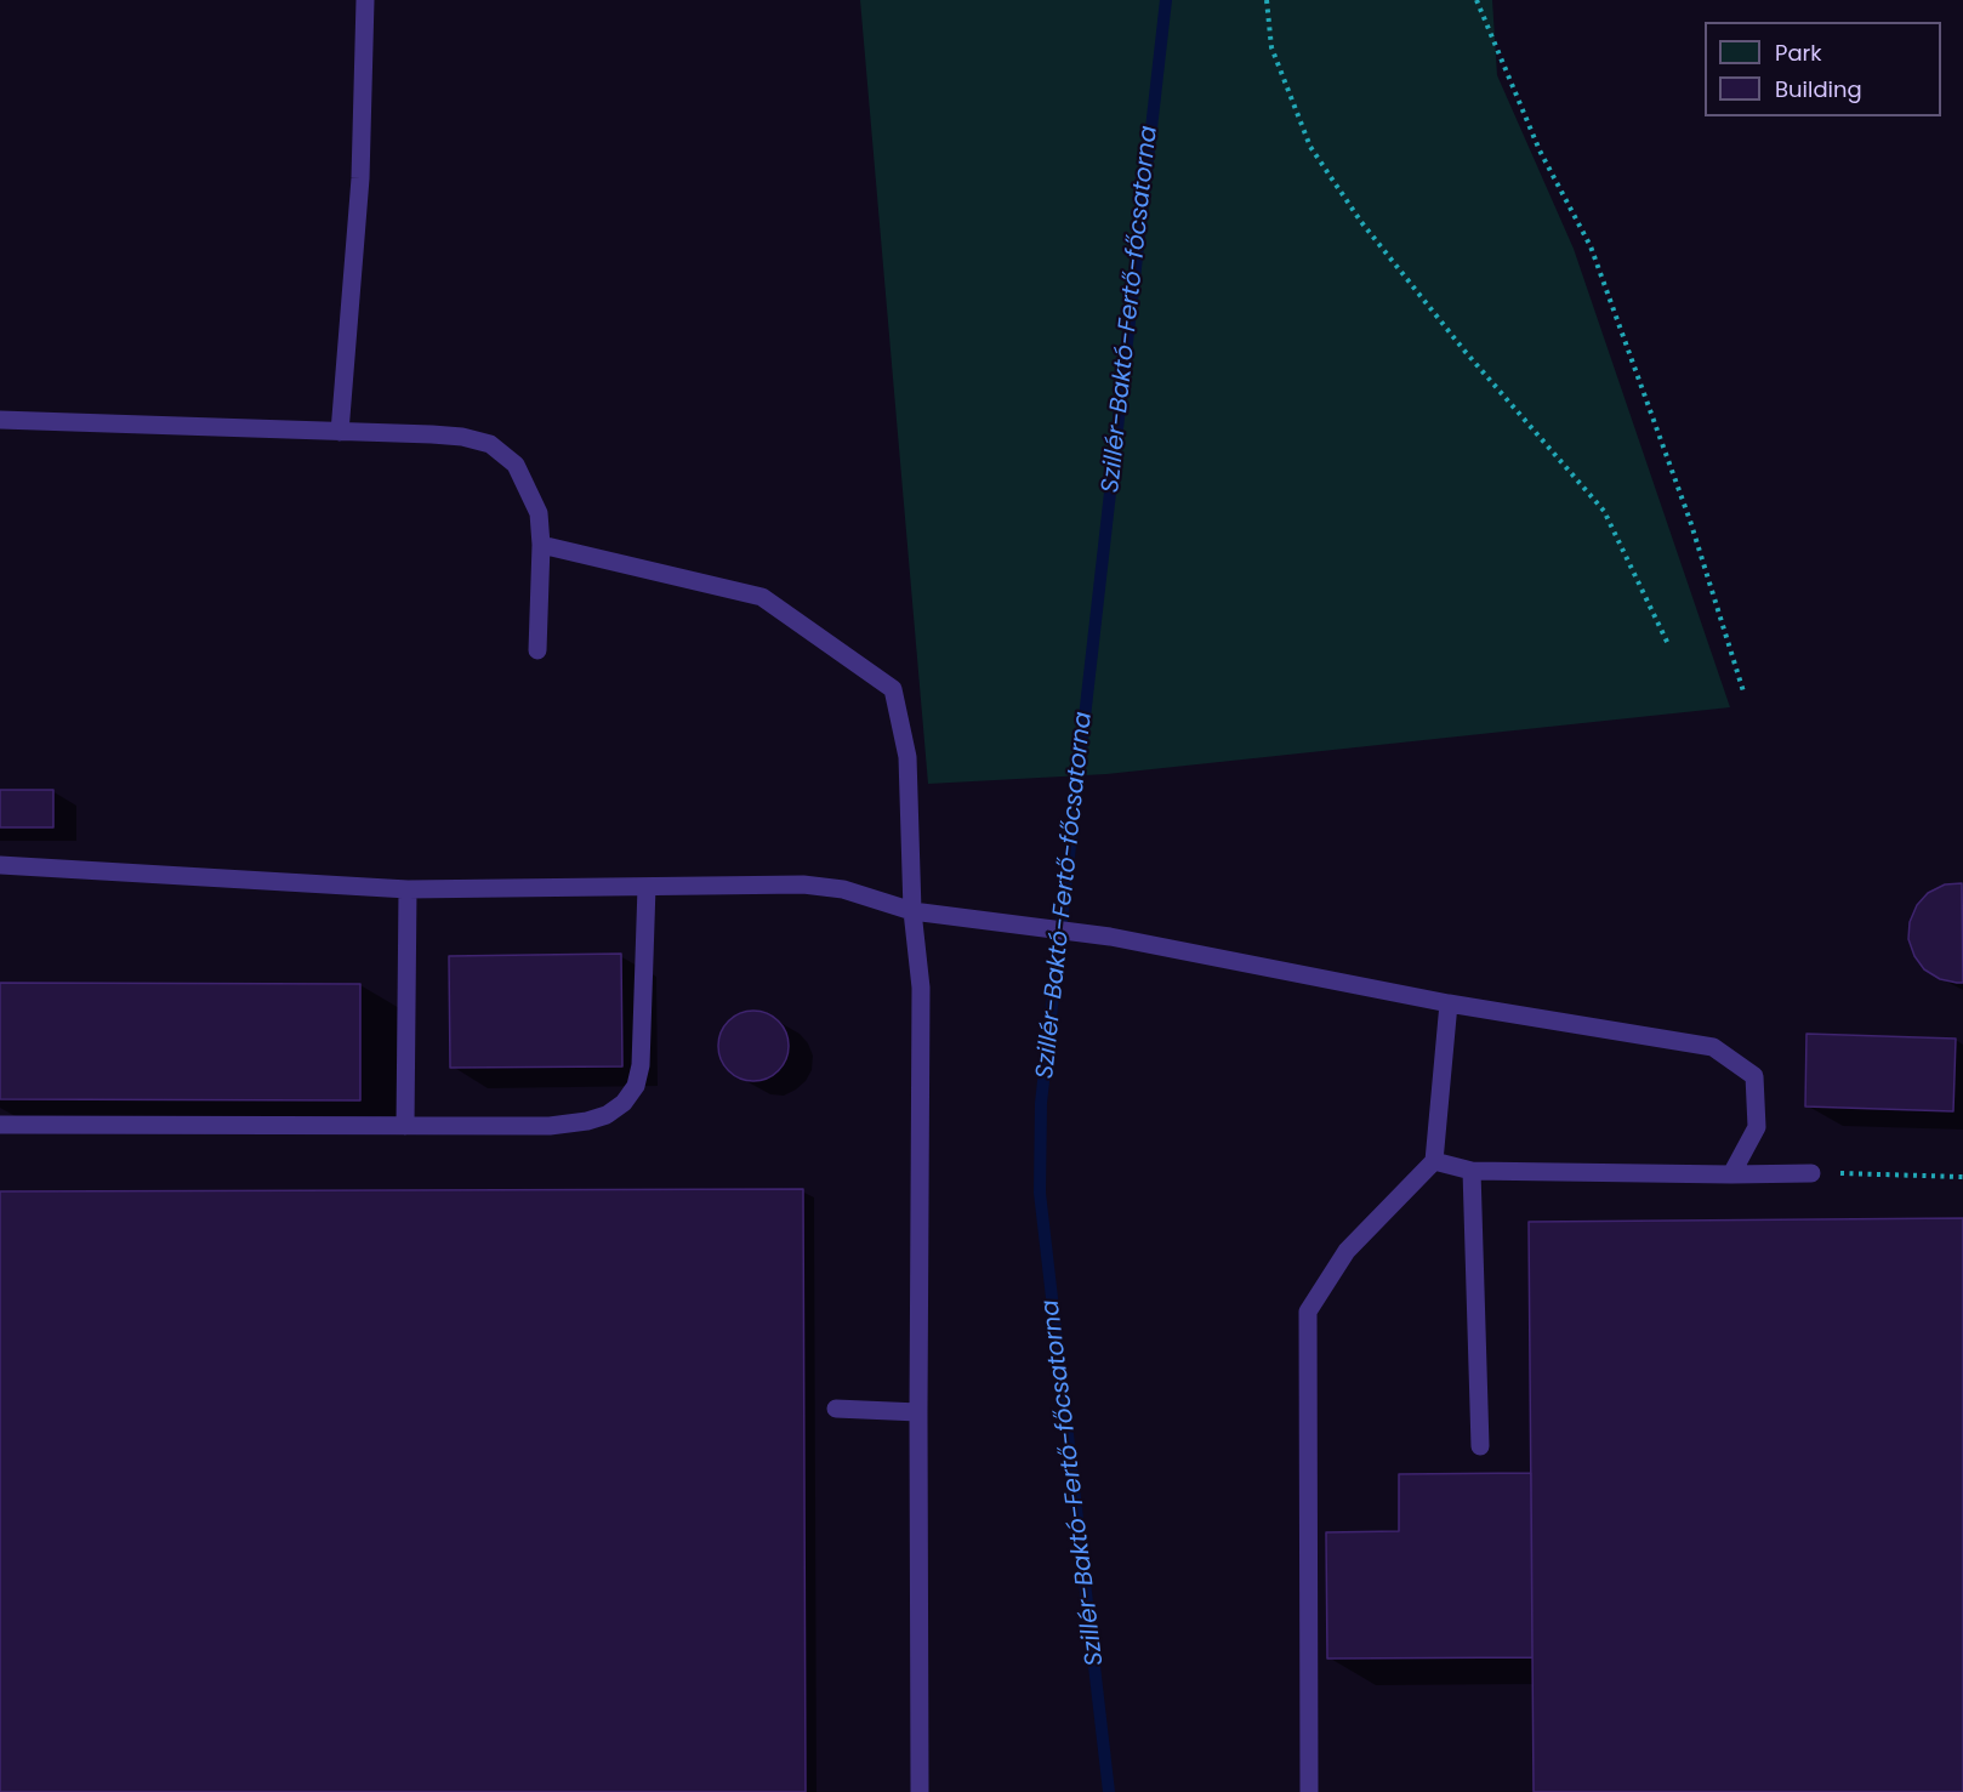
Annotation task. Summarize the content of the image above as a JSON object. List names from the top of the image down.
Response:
{
  "water": ["Szillér-Baktó-Fertő-főcsatorna"],
  "legend": ["Park", "Building"]
}
